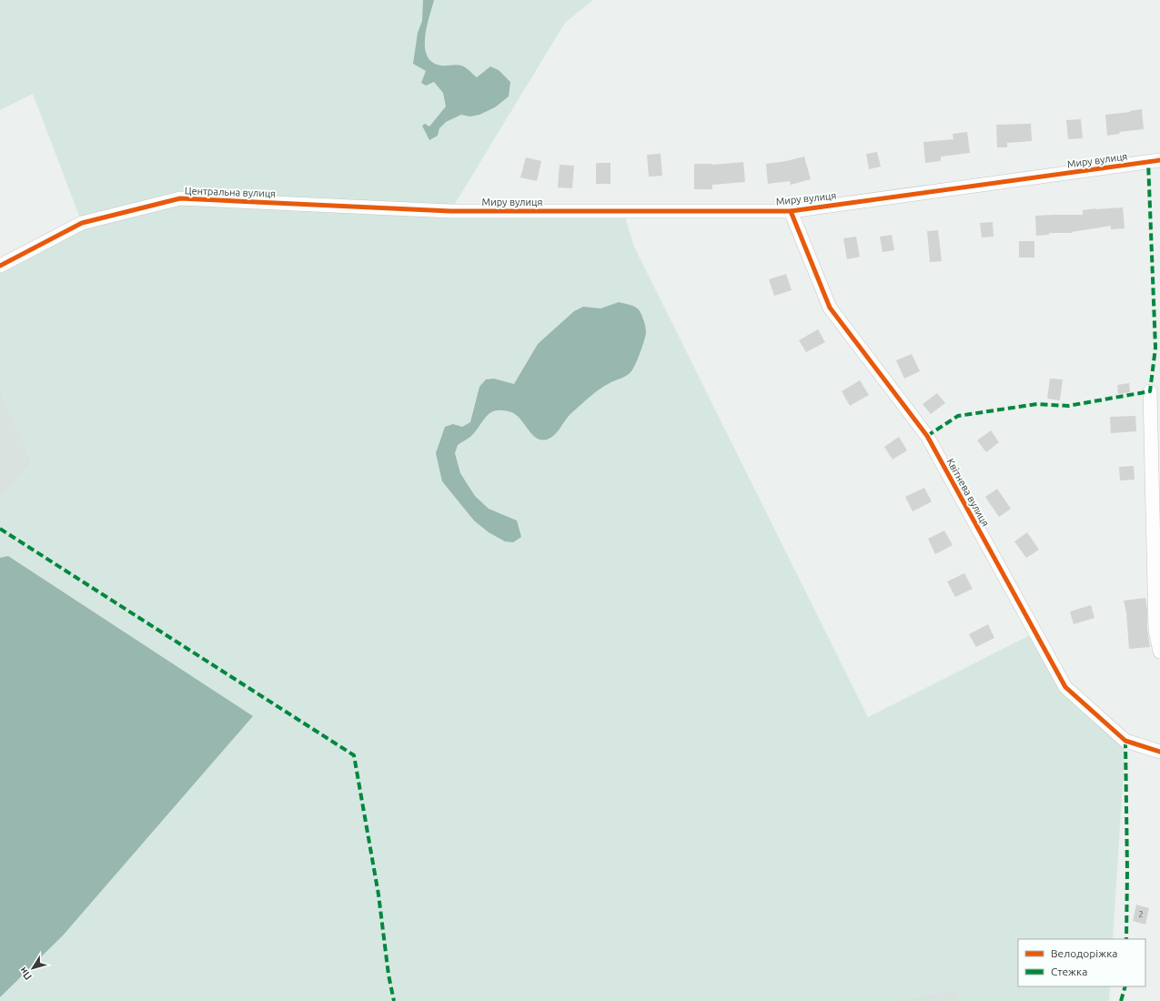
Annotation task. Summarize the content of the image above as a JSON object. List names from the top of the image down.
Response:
{
  "streets": {
    "street": ["Миру вулиця", "Центральна вулиця", "Квітнева вулиця"]
  },
  "crossings": [
    ["Миру вулиця", "Центральна вулиця"],
    ["Миру вулиця", "Квітнева вулиця"]
  ],
  "house_numbers": ["2"],
  "legend": ["Велодоріжка", "Стежка"],
  "north": "bottom left"
}
